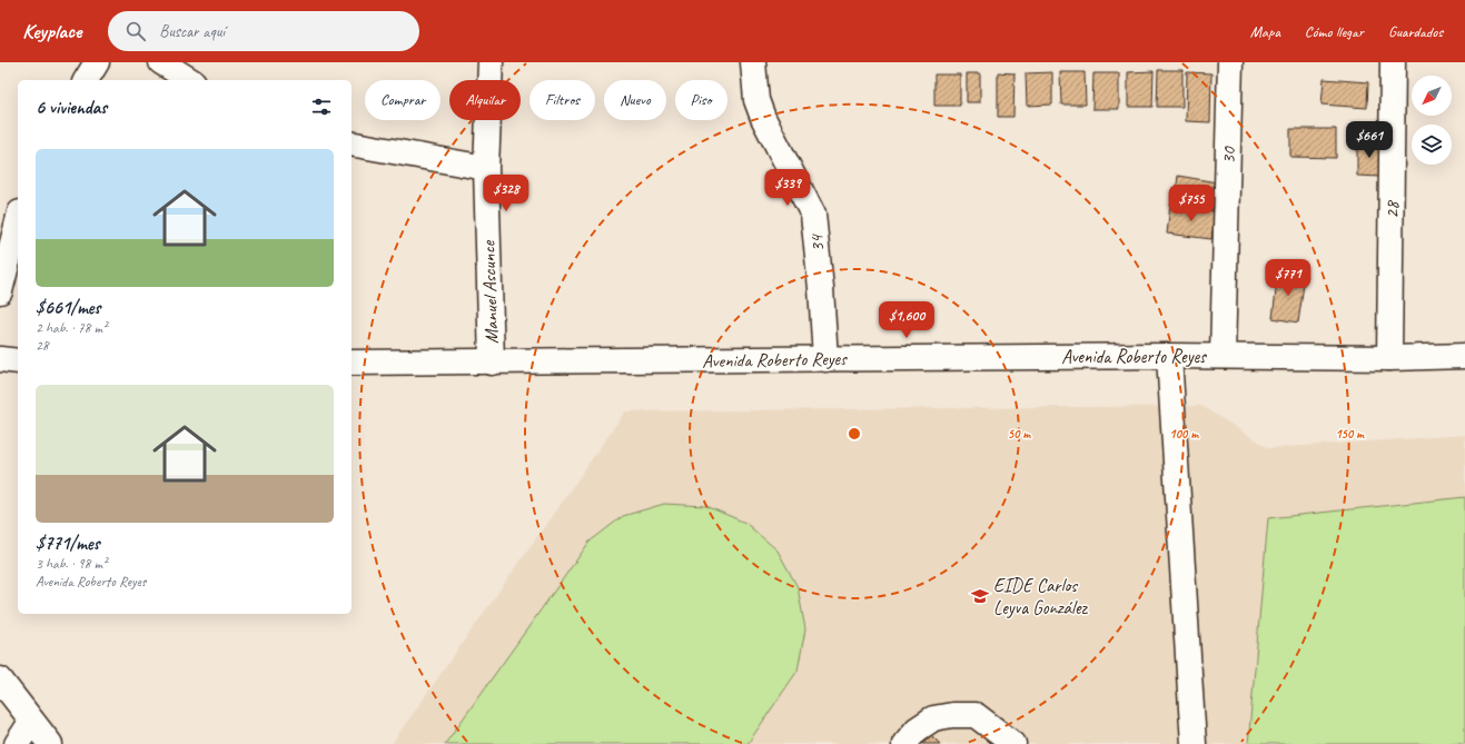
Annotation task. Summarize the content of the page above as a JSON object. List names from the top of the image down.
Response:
{
  "streets": {
    "street": [
      "30",
      "28",
      "34",
      "Manuel Ascunce",
      "Avenida Roberto Reyes"
    ]
  },
  "crossings": [
    ["30", "Avenida Roberto Reyes"],
    ["28", "Avenida Roberto Reyes"],
    ["34", "Avenida Roberto Reyes"],
    ["Manuel Ascunce", "Avenida Roberto Reyes"]
  ],
  "places": {
    "school or university": ["EIDE Carlos Leyva González"]
  },
  "north": "bottom left",
  "page": {
    "header": "Keyplace",
    "search": "Buscar aquí",
    "nav": ["Mapa", "Cómo llegar", "Guardados"],
    "chip": [
      "Comprar",
      "Alquilar",
      "Filtros",
      "Nuevo",
      "Piso"
    ],
    "heading": "6 viviendas",
    "price": [
      "$661",
      "$339",
      "$328",
      "$755",
      "$771",
      "$1,600"
    ],
    "list": [
      {
        "name": "$661/mes",
        "note": "2 hab. · 78 m² · 28"
      },
      {
        "name": "$771/mes",
        "note": "3 hab. · 98 m² · Avenida Roberto Reyes"
      }
    ]
  },
  "rings": ["50 m", "100 m", "150 m"]
}
